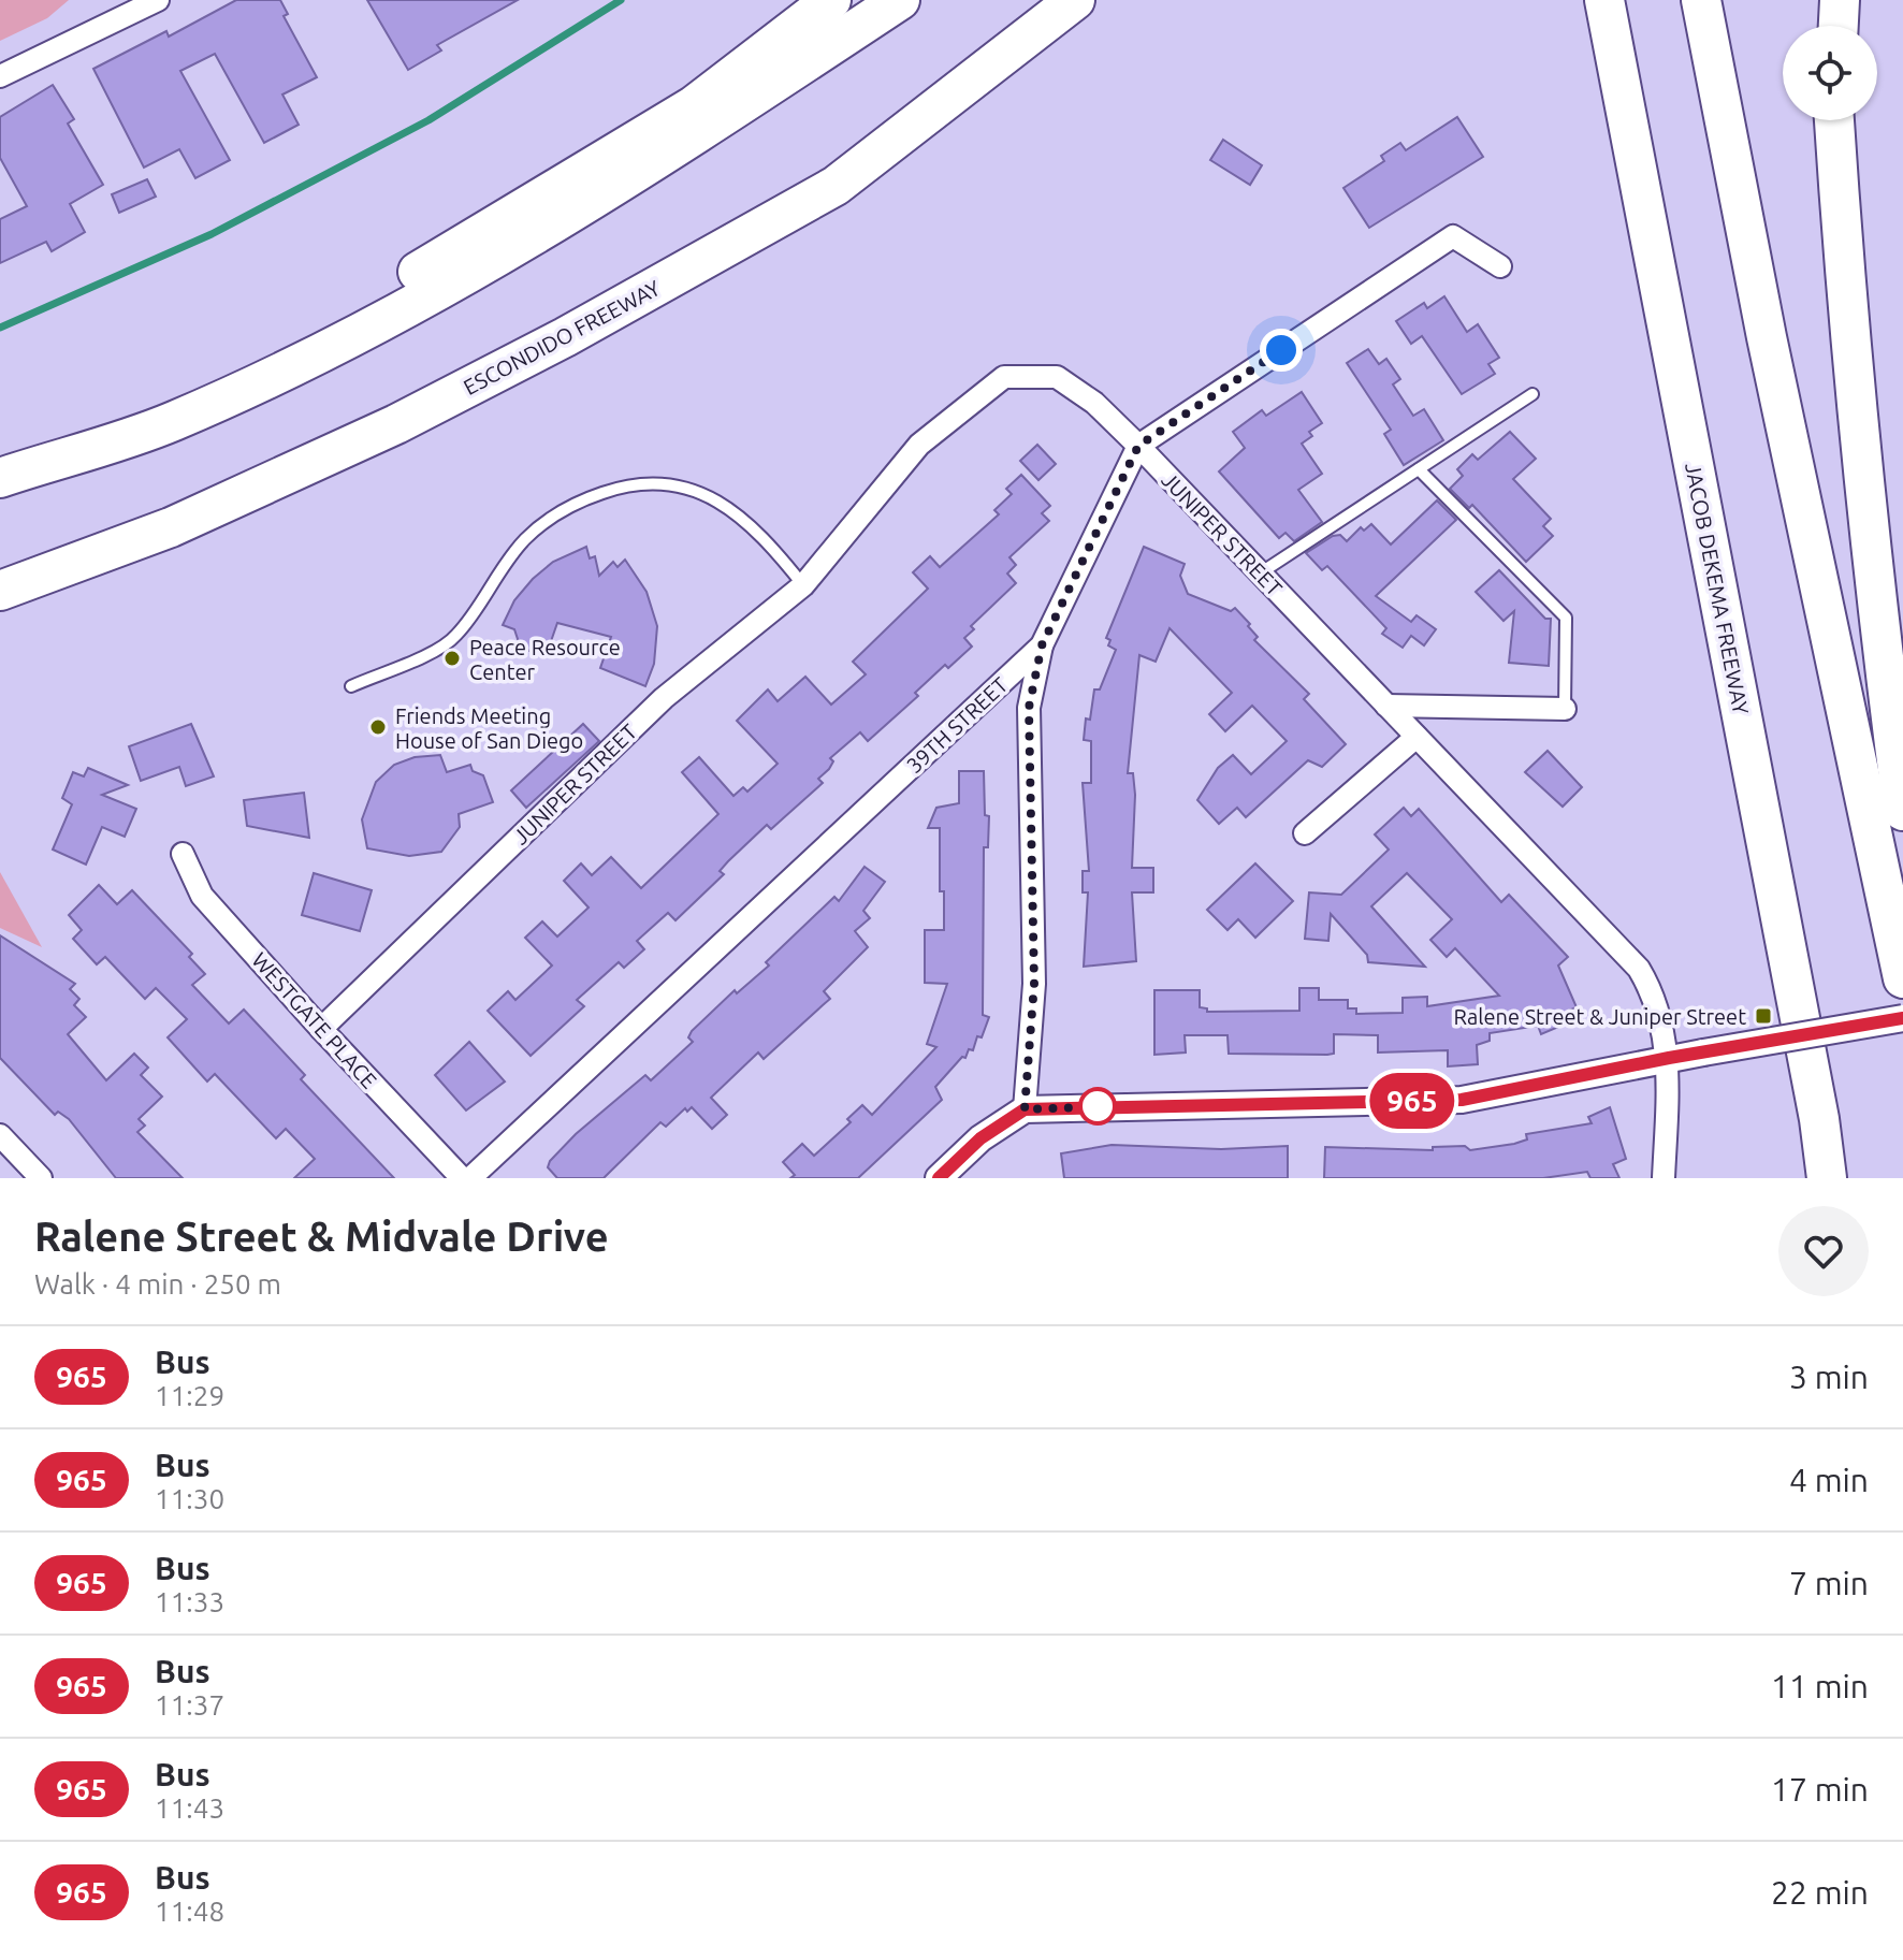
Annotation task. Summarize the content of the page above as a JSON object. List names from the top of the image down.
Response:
{
  "streets": {
    "highway": ["ESCONDIDO FREEWAY", "JACOB DEKEMA FREEWAY"],
    "street": ["JUNIPER STREET", "39TH STREET", "WESTGATE PLACE"]
  },
  "crossings": [
    ["JUNIPER STREET", "39TH STREET"],
    ["JUNIPER STREET", "WESTGATE PLACE"]
  ],
  "places": {
    "other": ["Peace Resource Center", "Friends Meeting House of San Diego"],
    "transit": ["Ralene Street & Juniper Street"]
  },
  "lines": ["bus line 965"],
  "page": {
    "on_map": "965",
    "heading": ["Ralene Street & Midvale Drive", "Walk · 4 min · 250 m"],
    "list": [
      {
        "mark": "965",
        "name": "Bus",
        "note": "11:29",
        "value": "3 min"
      },
      {
        "mark": "965",
        "name": "Bus",
        "note": "11:30",
        "value": "4 min"
      },
      {
        "mark": "965",
        "name": "Bus",
        "note": "11:33",
        "value": "7 min"
      },
      {
        "mark": "965",
        "name": "Bus",
        "note": "11:37",
        "value": "11 min"
      },
      {
        "mark": "965",
        "name": "Bus",
        "note": "11:43",
        "value": "17 min"
      },
      {
        "mark": "965",
        "name": "Bus",
        "note": "11:48",
        "value": "22 min"
      }
    ]
  }
}
